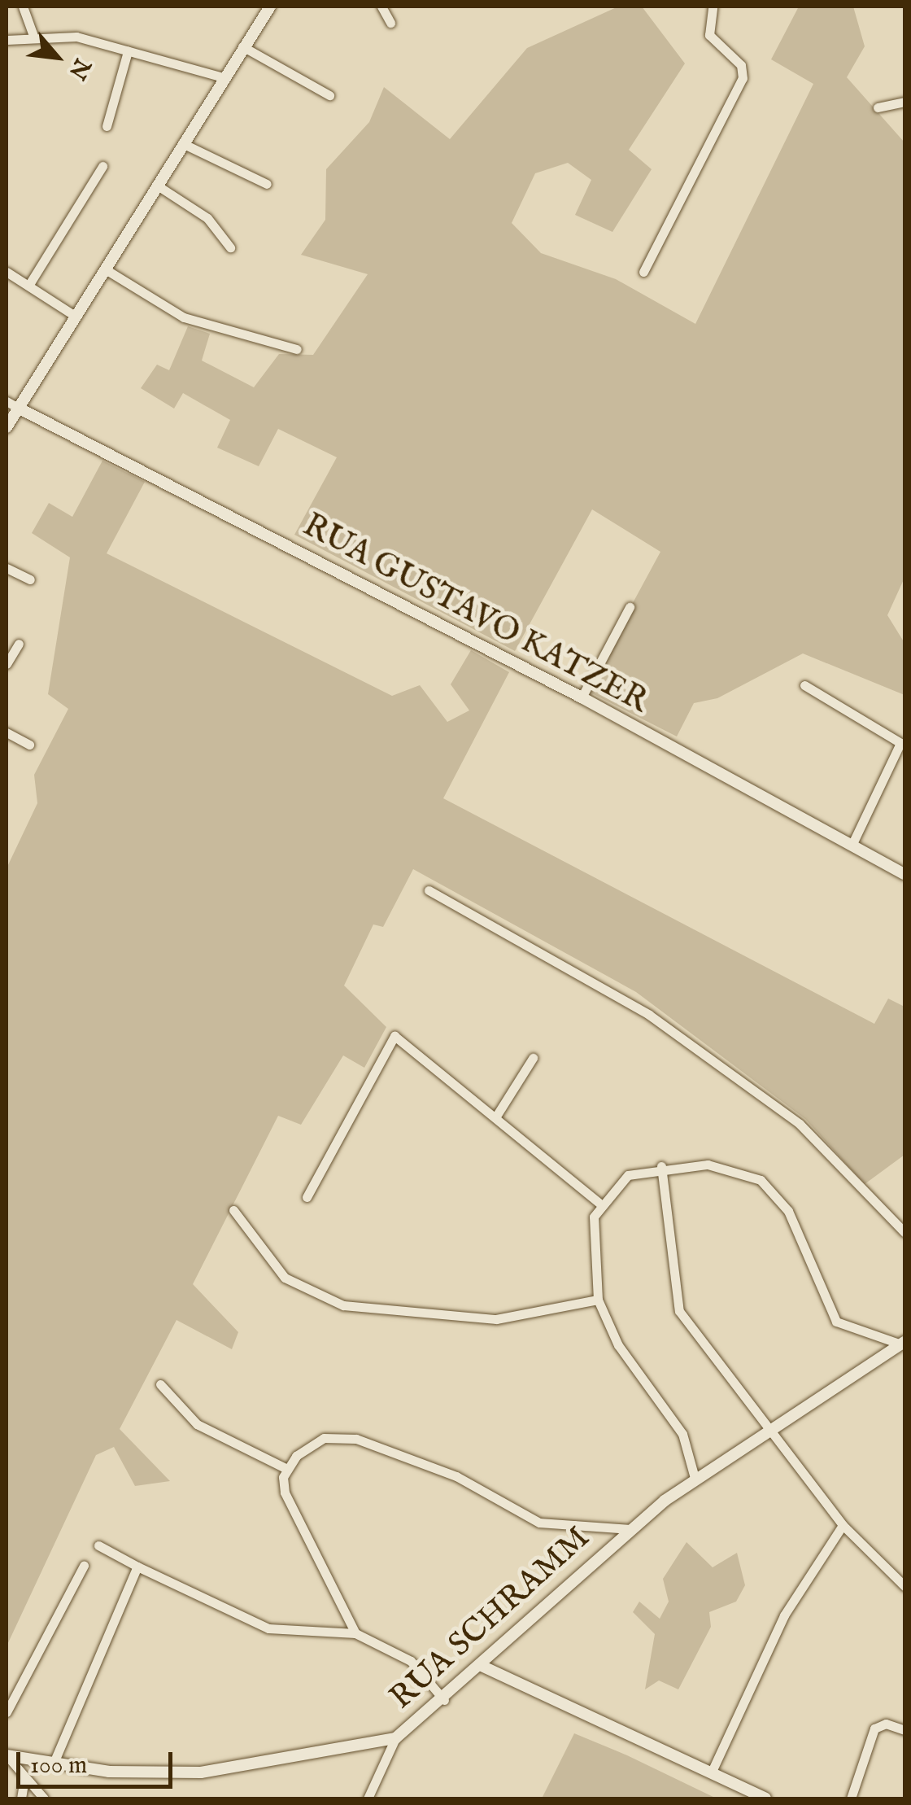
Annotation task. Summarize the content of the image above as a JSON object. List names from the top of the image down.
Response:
{
  "streets": {
    "street": ["RUA GUSTAVO KATZER", "RUA SCHRAMM"]
  },
  "scale_bar": "100 m",
  "north": "bottom right"
}
